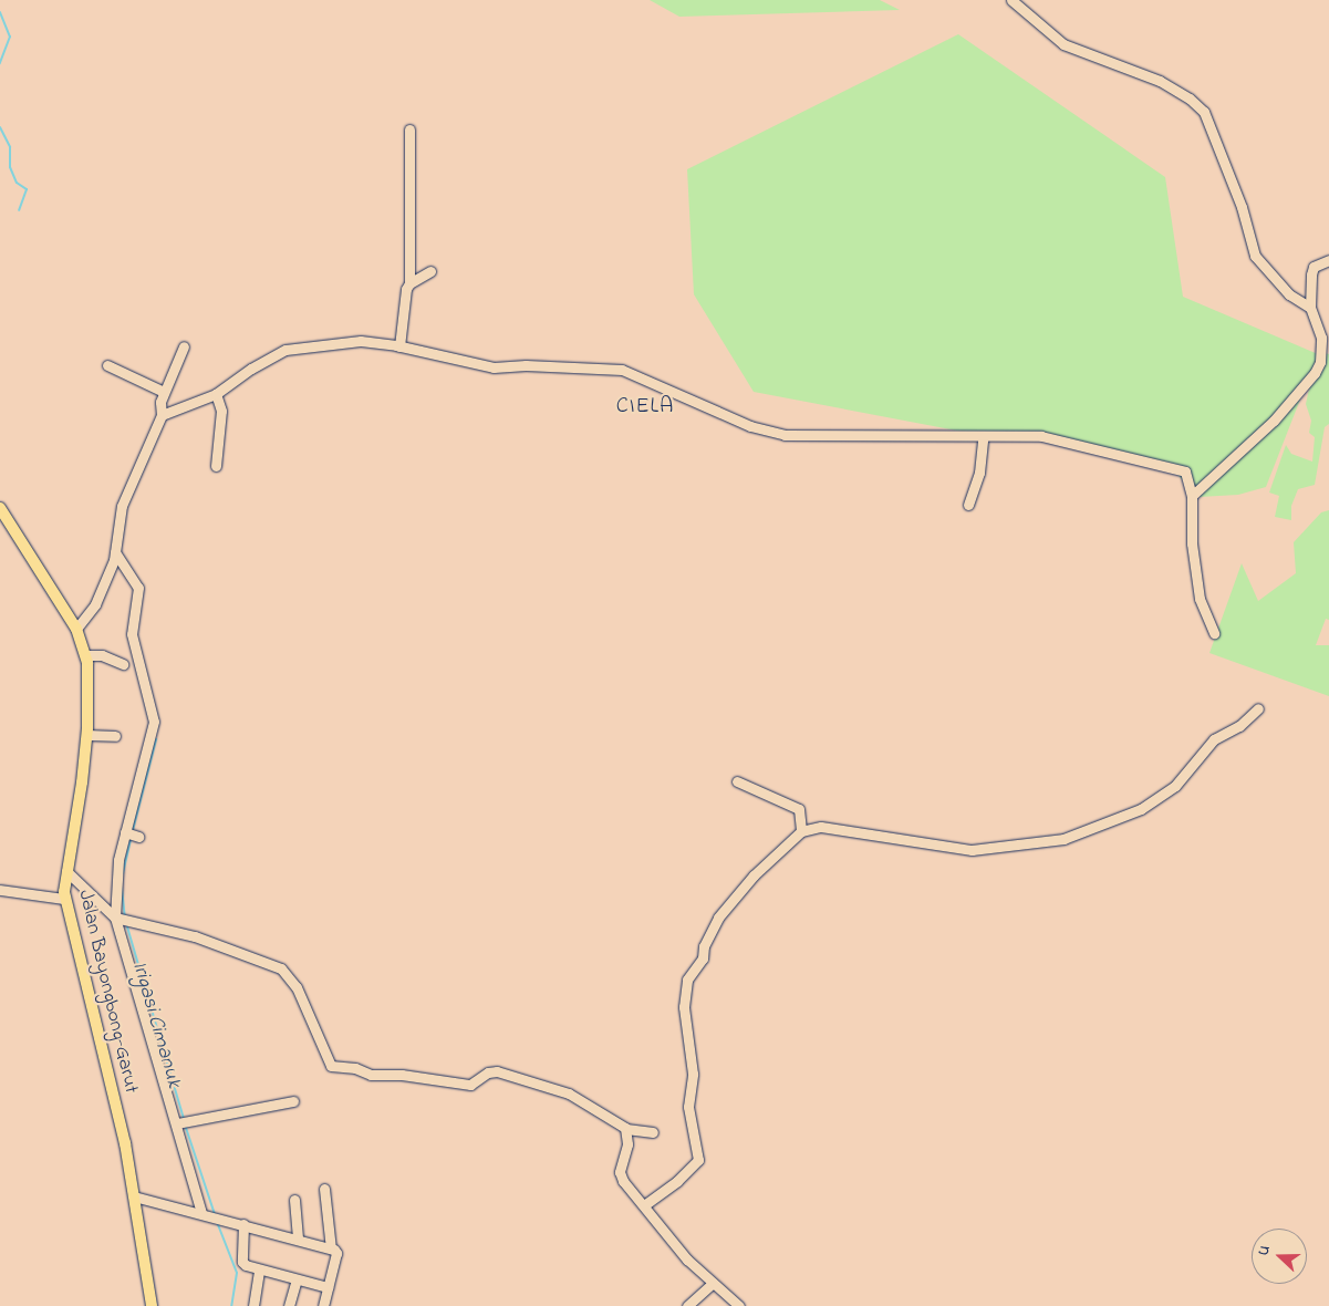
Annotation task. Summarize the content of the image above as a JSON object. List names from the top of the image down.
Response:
{
  "streets": {
    "main road": ["Jalan Bayongbong-Garut"]
  },
  "districts": ["CIELA"],
  "water": ["Irigasi Cimanuk"],
  "north": "left"
}
